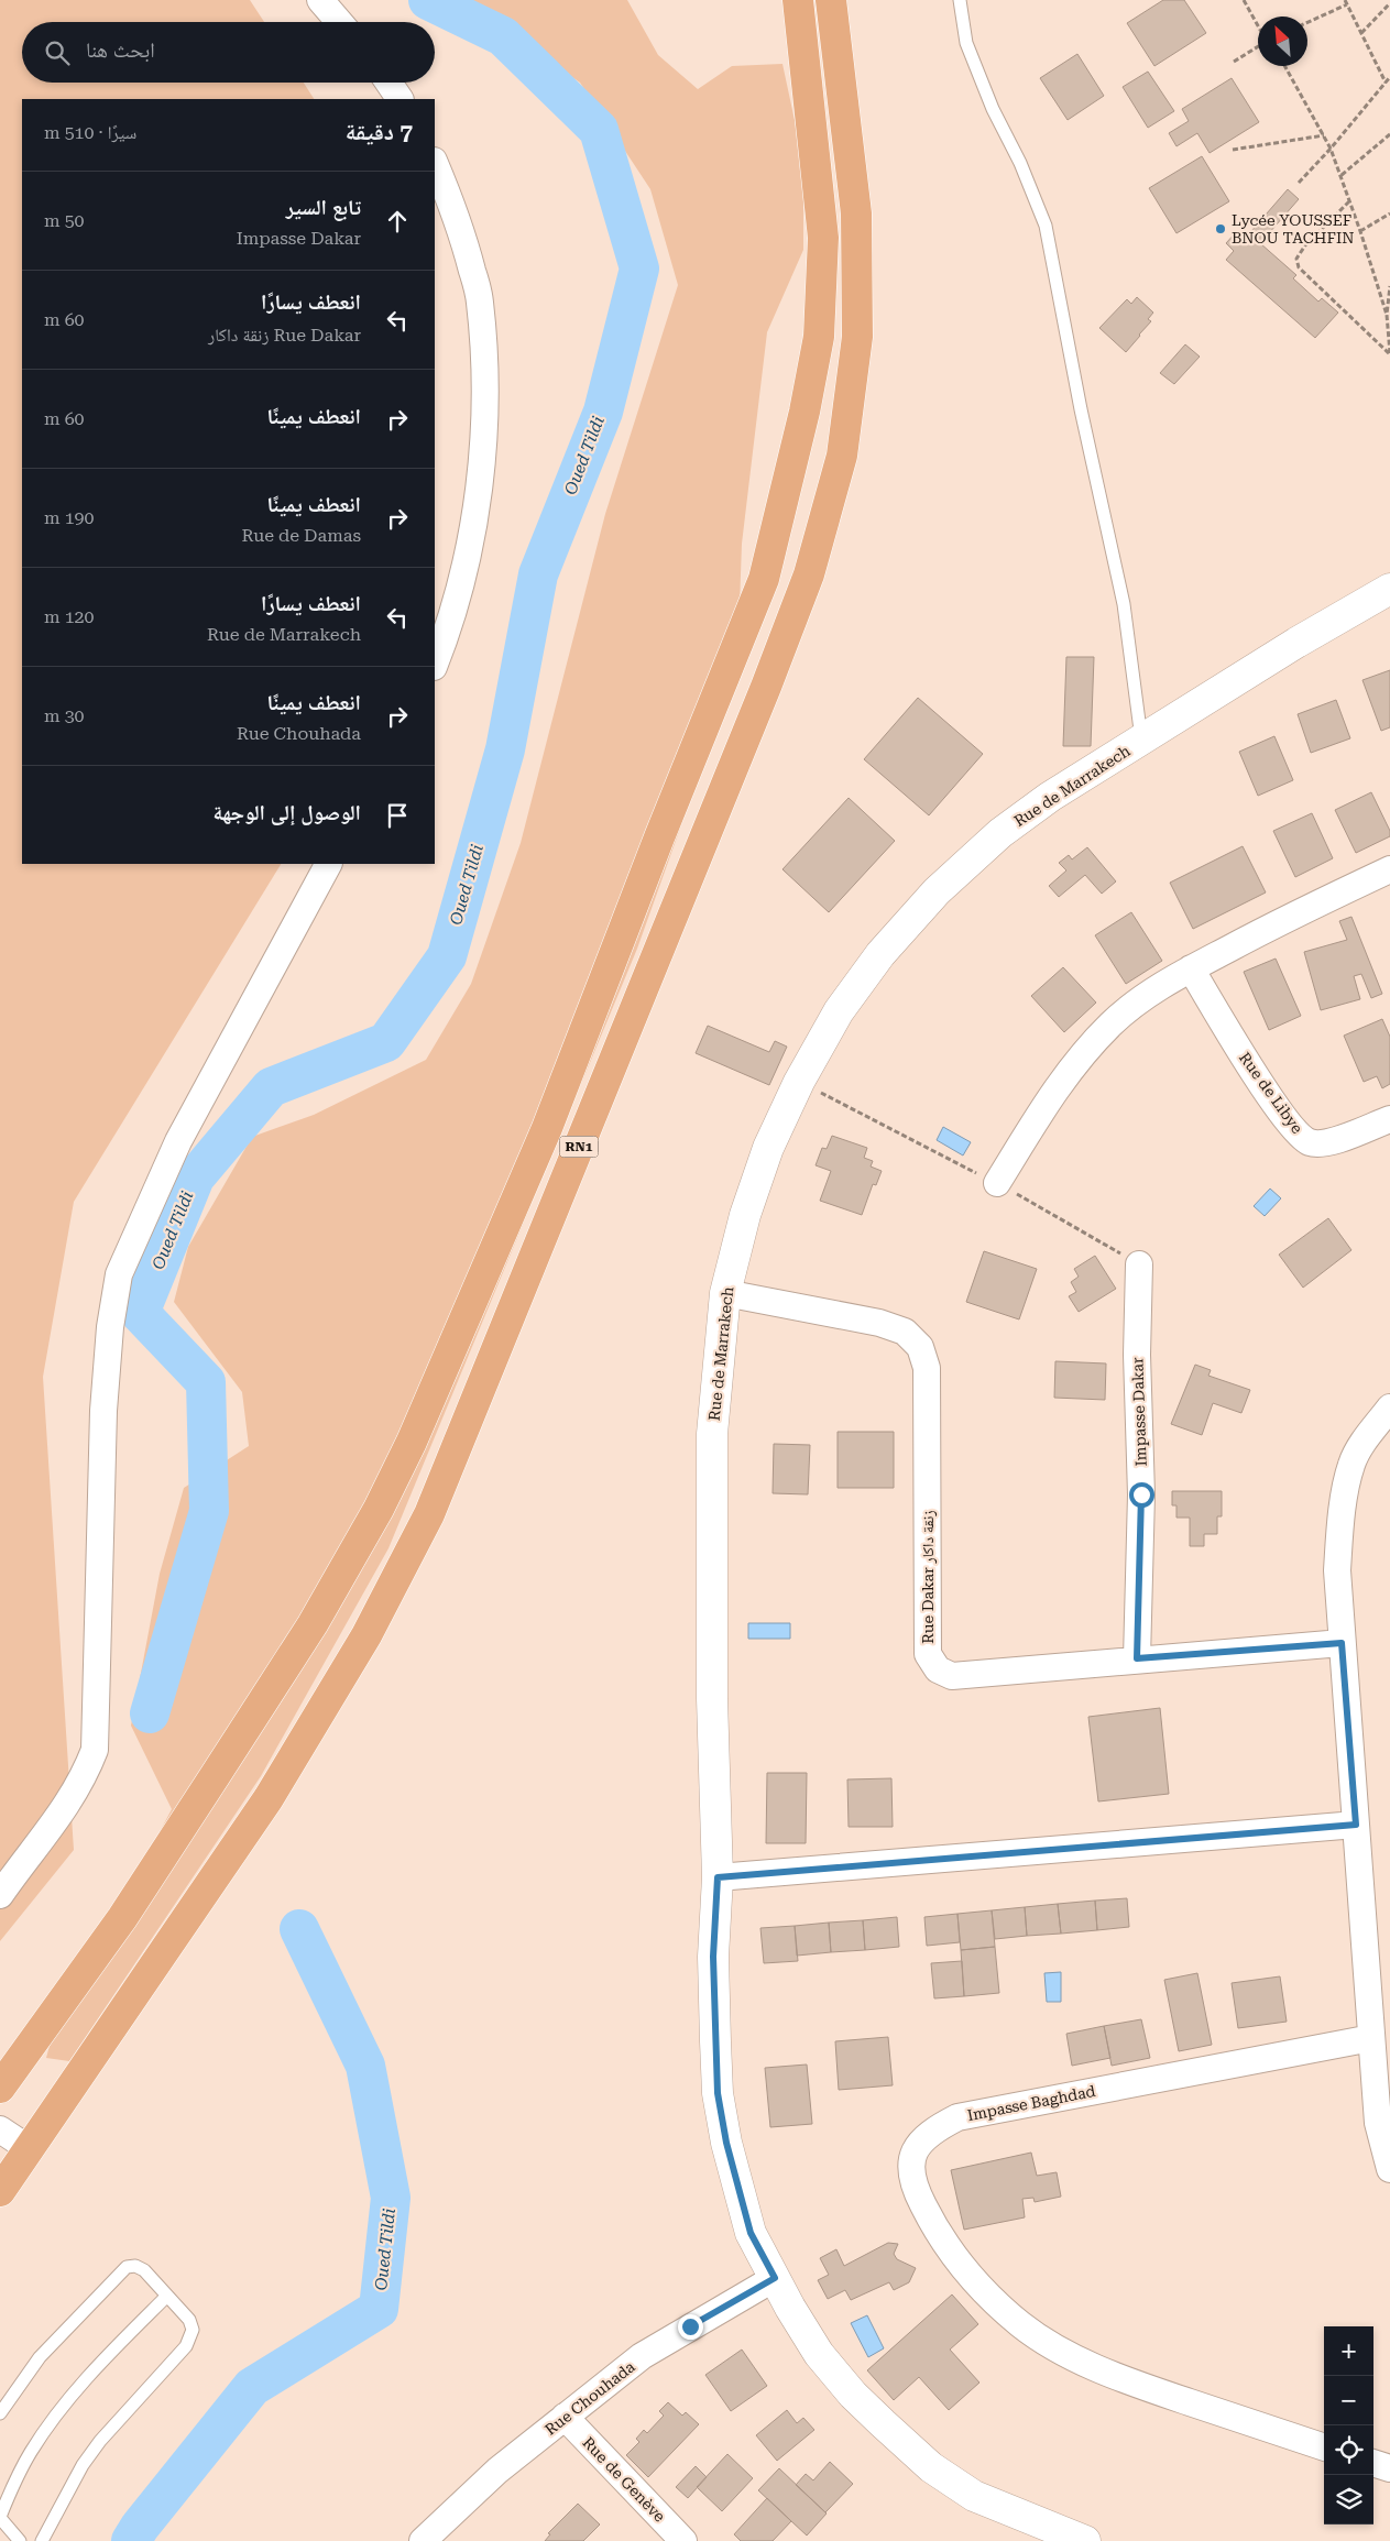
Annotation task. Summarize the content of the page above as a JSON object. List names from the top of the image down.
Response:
{
  "streets": {
    "highway": ["RN1"],
    "street": [
      "Rue de Marrakech",
      "Rue de Libye",
      "Impasse Dakar",
      "Rue Dakar زنقة داكار",
      "Impasse Baghdad",
      "Rue Chouhada",
      "Rue de Genève"
    ]
  },
  "crossings": [
    ["Rue de Marrakech", "Rue Dakar زنقة داكار"],
    ["Rue de Marrakech", "Rue Chouhada"],
    ["Impasse Dakar", "Rue Dakar زنقة داكار"],
    ["Rue Chouhada", "Rue de Genève"]
  ],
  "water": ["Oued Tildi"],
  "places": ["Lycée YOUSSEF BNOU TACHFIN"],
  "north": "top left",
  "page": {
    "search": "ابحث هنا",
    "heading": ["7 دقيقة", "سيرًا · 510 m"],
    "list": [
      ["تابع السير", "Impasse Dakar", "50 m"],
      ["انعطف يسارًا", "Rue Dakar زنقة داكار", "60 m"],
      ["انعطف يمينًا", "60 m"],
      ["انعطف يمينًا", "Rue de Damas", "190 m"],
      ["انعطف يسارًا", "Rue de Marrakech", "120 m"],
      ["انعطف يمينًا", "Rue Chouhada", "30 m"],
      "الوصول إلى الوجهة"
    ],
    "map_buttons": ["+", "−"]
  }
}
